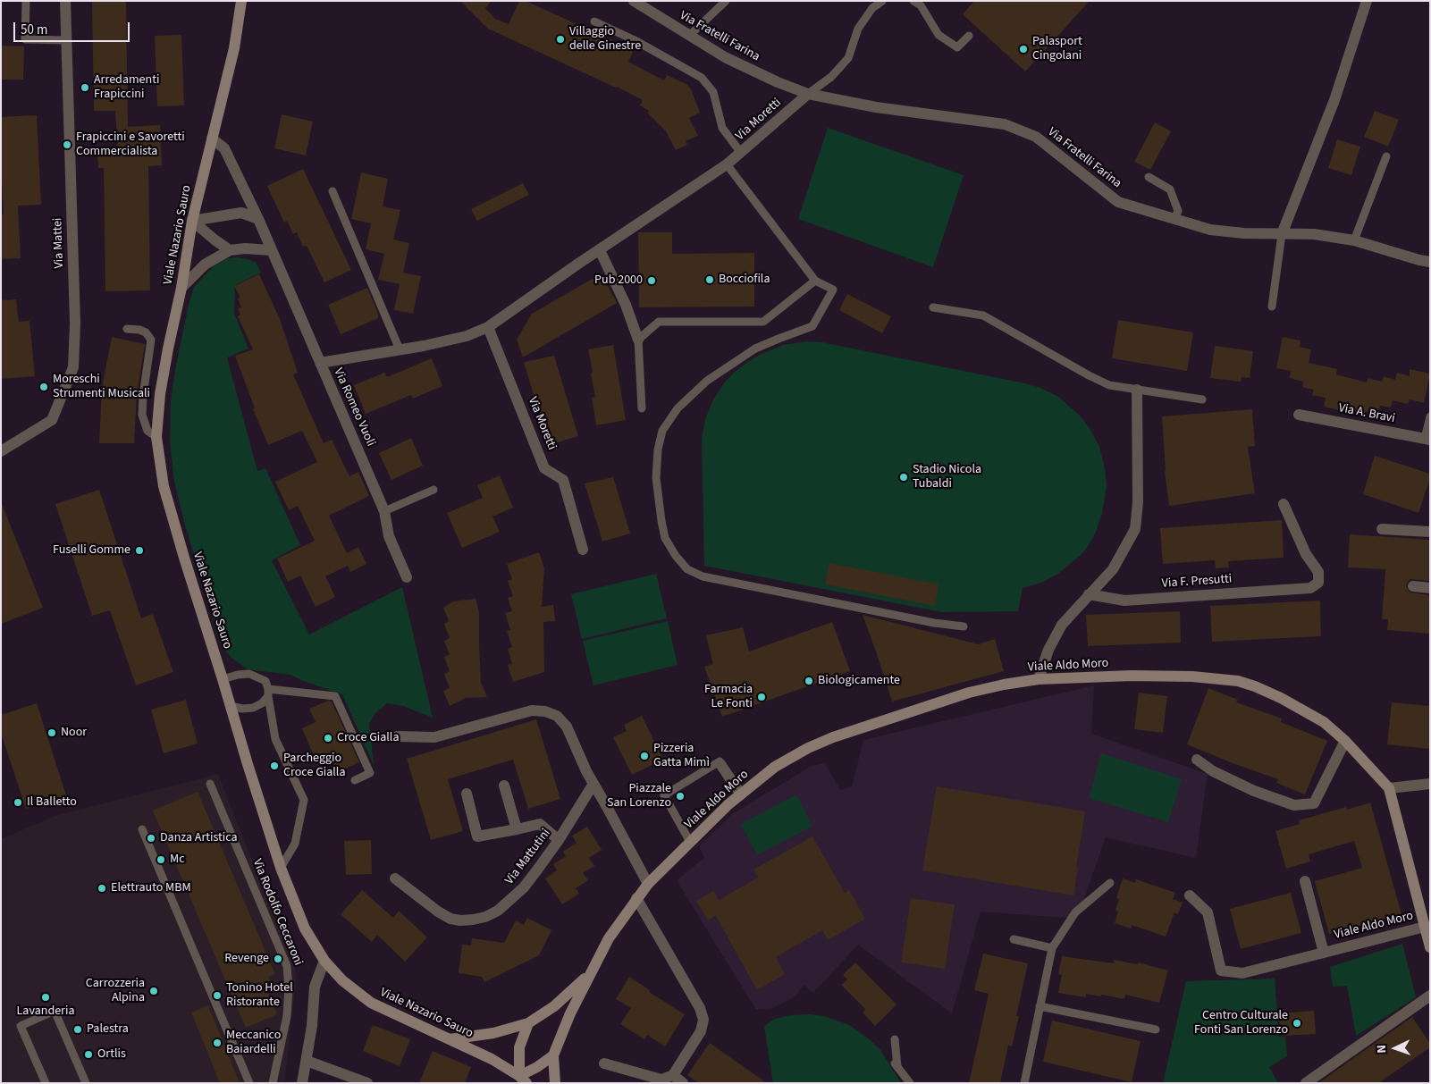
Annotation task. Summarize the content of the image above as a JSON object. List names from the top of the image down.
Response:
{
  "streets": {
    "street": [
      "Via Fratelli Farina",
      "Via Moretti",
      "Viale Nazario Sauro",
      "Via Mattei",
      "Via Romeo Vuoli",
      "Via A. Bravi",
      "Via F. Presutti",
      "Viale Aldo Moro",
      "Via Mattutini",
      "Via Rodolfo Ceccaroni"
    ]
  },
  "crossings": [
    ["Via Fratelli Farina", "Via Moretti"],
    ["Via Moretti", "Via Romeo Vuoli"],
    ["Viale Nazario Sauro", "Via Romeo Vuoli"],
    ["Viale Nazario Sauro", "Viale Aldo Moro"],
    ["Viale Nazario Sauro", "Via Rodolfo Ceccaroni"]
  ],
  "places": [
    "Villaggio delle Ginestre",
    "Palasport Cingolani",
    "Arredamenti Frapiccini",
    "Frapiccini e Savoretti Commercialista",
    "Bocciofila",
    "Pub 2000",
    "Moreschi Strumenti Musicali",
    "Stadio Nicola Tubaldi",
    "Fuselli Gomme",
    "Biologicamente",
    "Farmacia Le Fonti",
    "Noor",
    "Croce Gialla",
    "Pizzeria Gatta Mimì",
    "Parcheggio Croce Gialla",
    "Piazzale San Lorenzo",
    "Il Balletto",
    "Danza Artistica",
    "Mc",
    "Elettrauto MBM",
    "Revenge",
    "Carrozzeria Alpina",
    "Tonino Hotel Ristorante",
    "Lavanderia",
    "Centro Culturale Fonti San Lorenzo",
    "Palestra",
    "Meccanico Baiardelli",
    "Ortlis"
  ],
  "scale_bar": "50 m",
  "north": "left"
}
